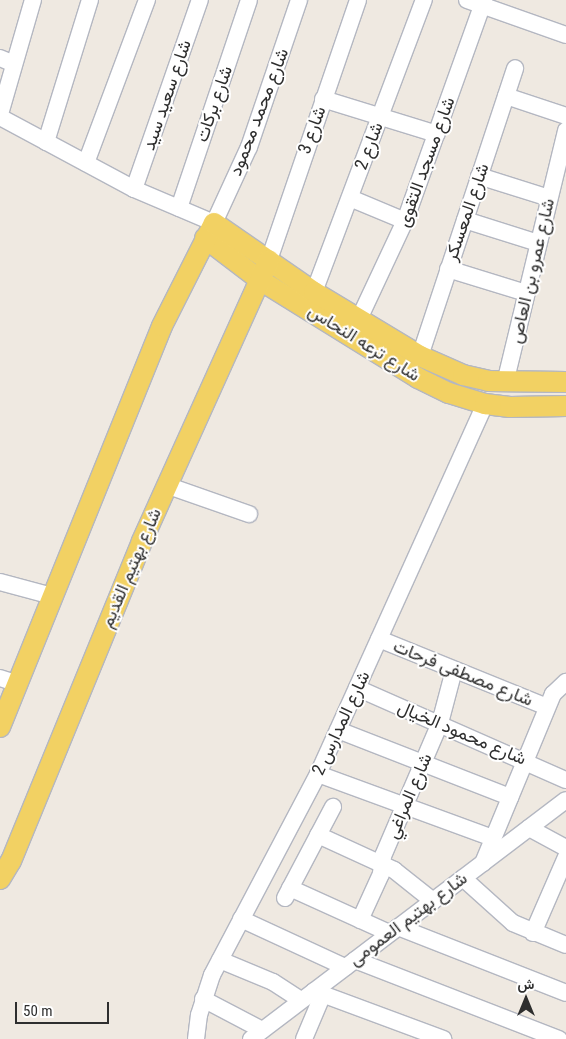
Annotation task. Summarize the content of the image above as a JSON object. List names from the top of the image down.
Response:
{
  "streets": {
    "main road": ["شارع ترعه النحاس", "شارع بهتيم القديم"],
    "street": [
      "شارع سعيد سيد",
      "شارع بركات",
      "شارع محمد محمود",
      "شارع 3",
      "شارع 2",
      "شارع مسجد التقوى",
      "شارع المعسكر",
      "شارع عمرو بن العاص",
      "شارع مصطفى فرحات",
      "شارع المدارس 2",
      "شارع محمود الخيال",
      "شارع المراغي",
      "شارع بهتيم العمومى"
    ]
  },
  "crossings": [
    ["شارع سعيد سيد", "شارع ترعه النحاس"],
    ["شارع بركات", "شارع ترعه النحاس"],
    ["شارع محمد محمود", "شارع ترعه النحاس"],
    ["شارع 3", "شارع ترعه النحاس"],
    ["شارع 3", "شارع بهتيم القديم"],
    ["شارع 2", "شارع ترعه النحاس"],
    ["شارع مسجد التقوى", "شارع ترعه النحاس"],
    ["شارع المعسكر", "شارع ترعه النحاس"],
    ["شارع عمرو بن العاص", "شارع ترعه النحاس"],
    ["شارع ترعه النحاس", "شارع بهتيم القديم"],
    ["شارع ترعه النحاس", "شارع المدارس 2"],
    ["شارع مصطفى فرحات", "شارع المدارس 2"],
    ["شارع مصطفى فرحات", "شارع المراغي"],
    ["شارع المدارس 2", "شارع محمود الخيال"],
    ["شارع محمود الخيال", "شارع المراغي"]
  ],
  "scale_bar": "50 m",
  "north": "top"
}
